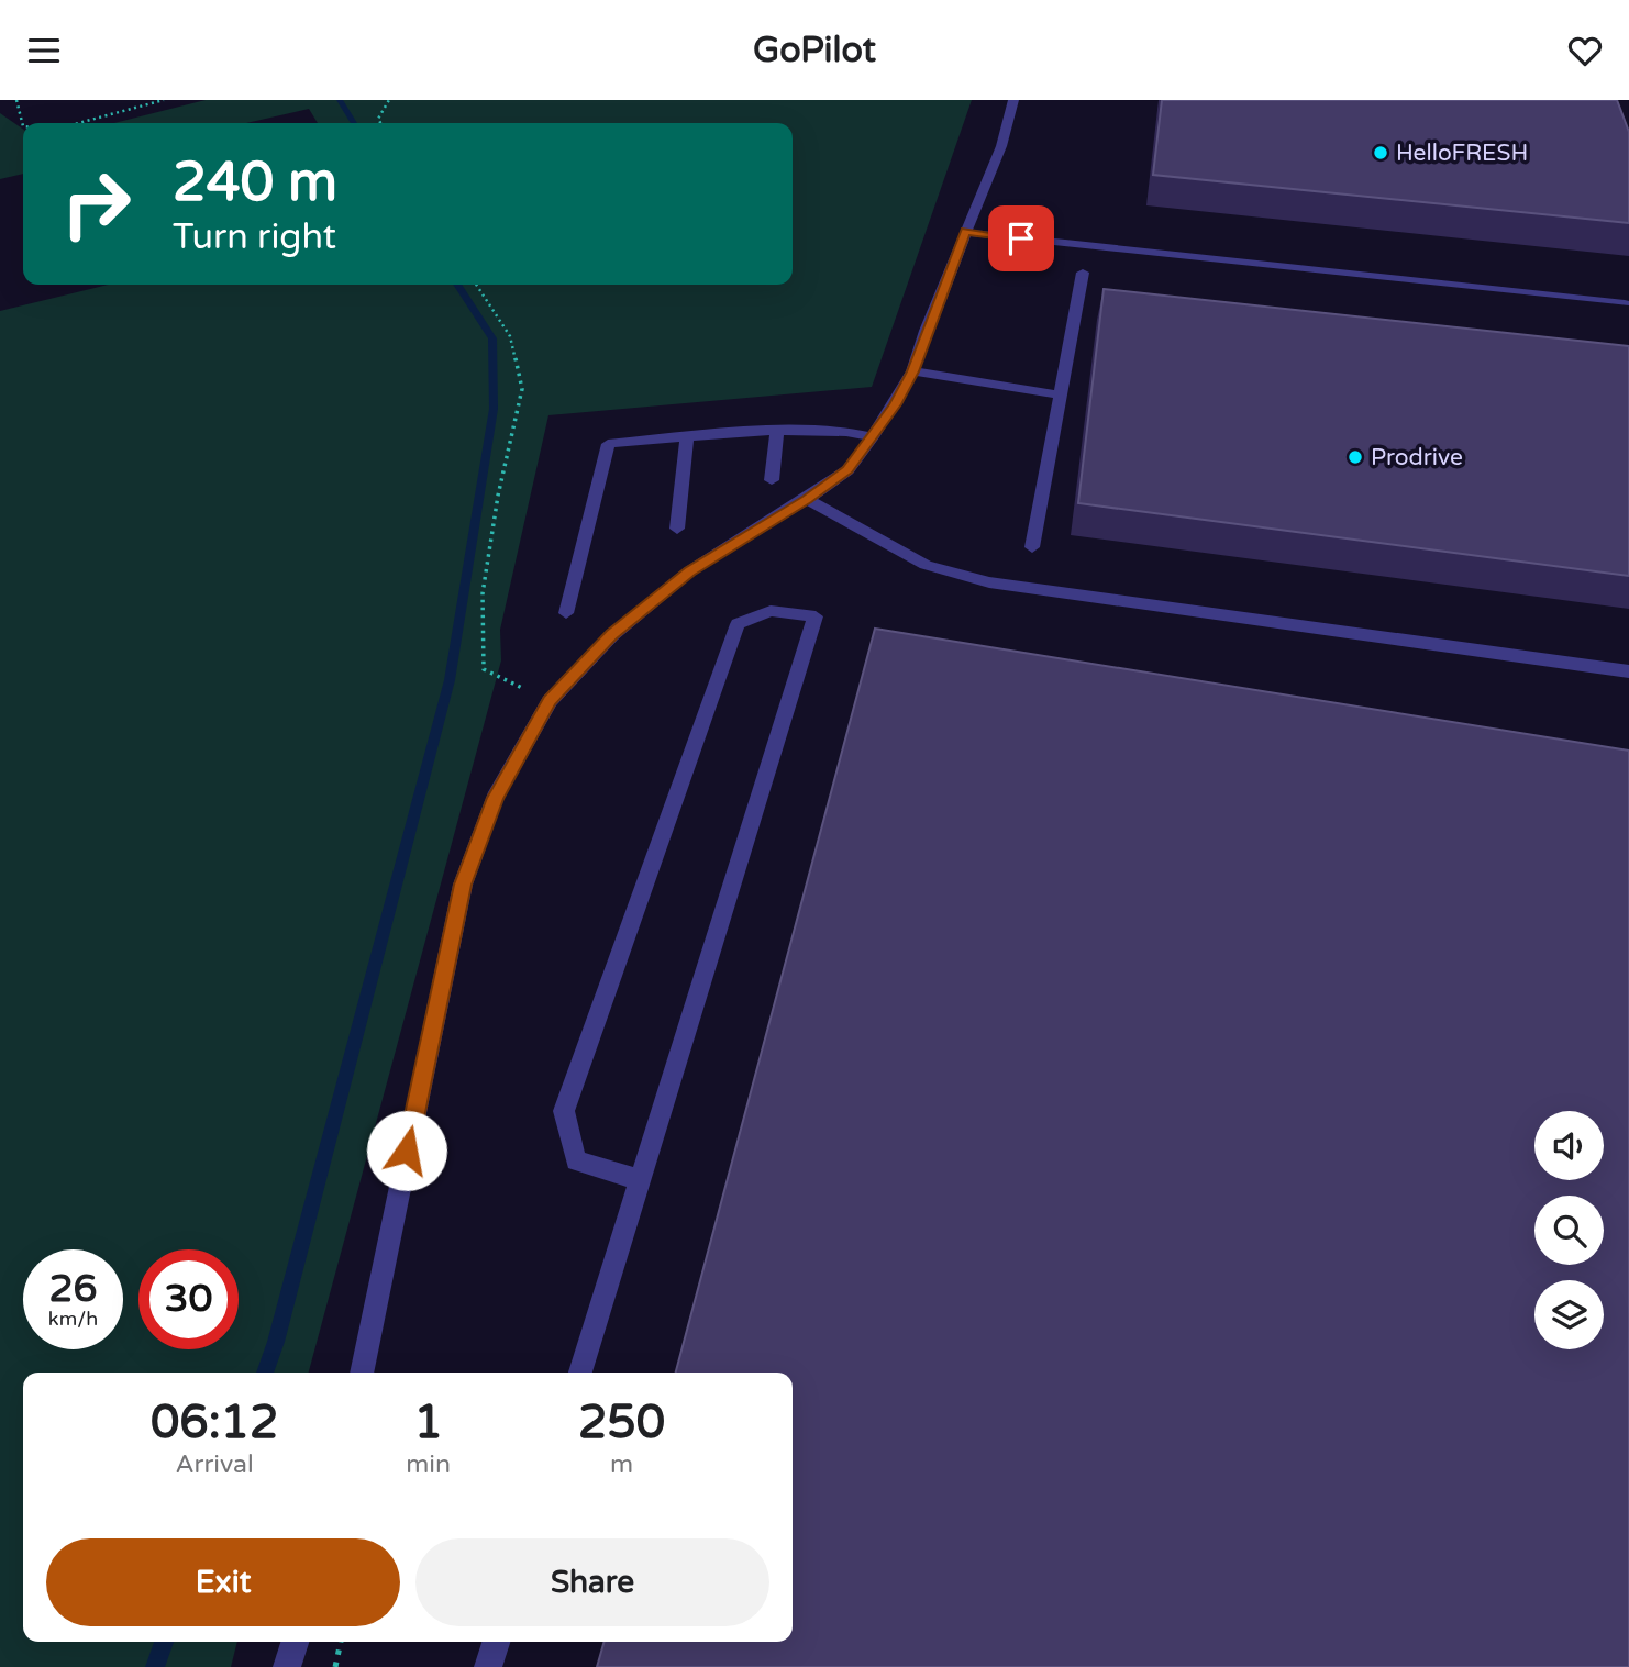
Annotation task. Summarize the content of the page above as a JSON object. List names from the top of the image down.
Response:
{
  "places": ["HelloFRESH", "Prodrive"],
  "page": {
    "header": "GoPilot",
    "turn": ["240 m", "Turn right"],
    "speed": "26 km/h",
    "limit": "30",
    "eta": [
      "06:12",
      "Arrival",
      "1",
      "min",
      "250",
      "m"
    ],
    "buttons": ["Exit", "Share"]
  }
}
